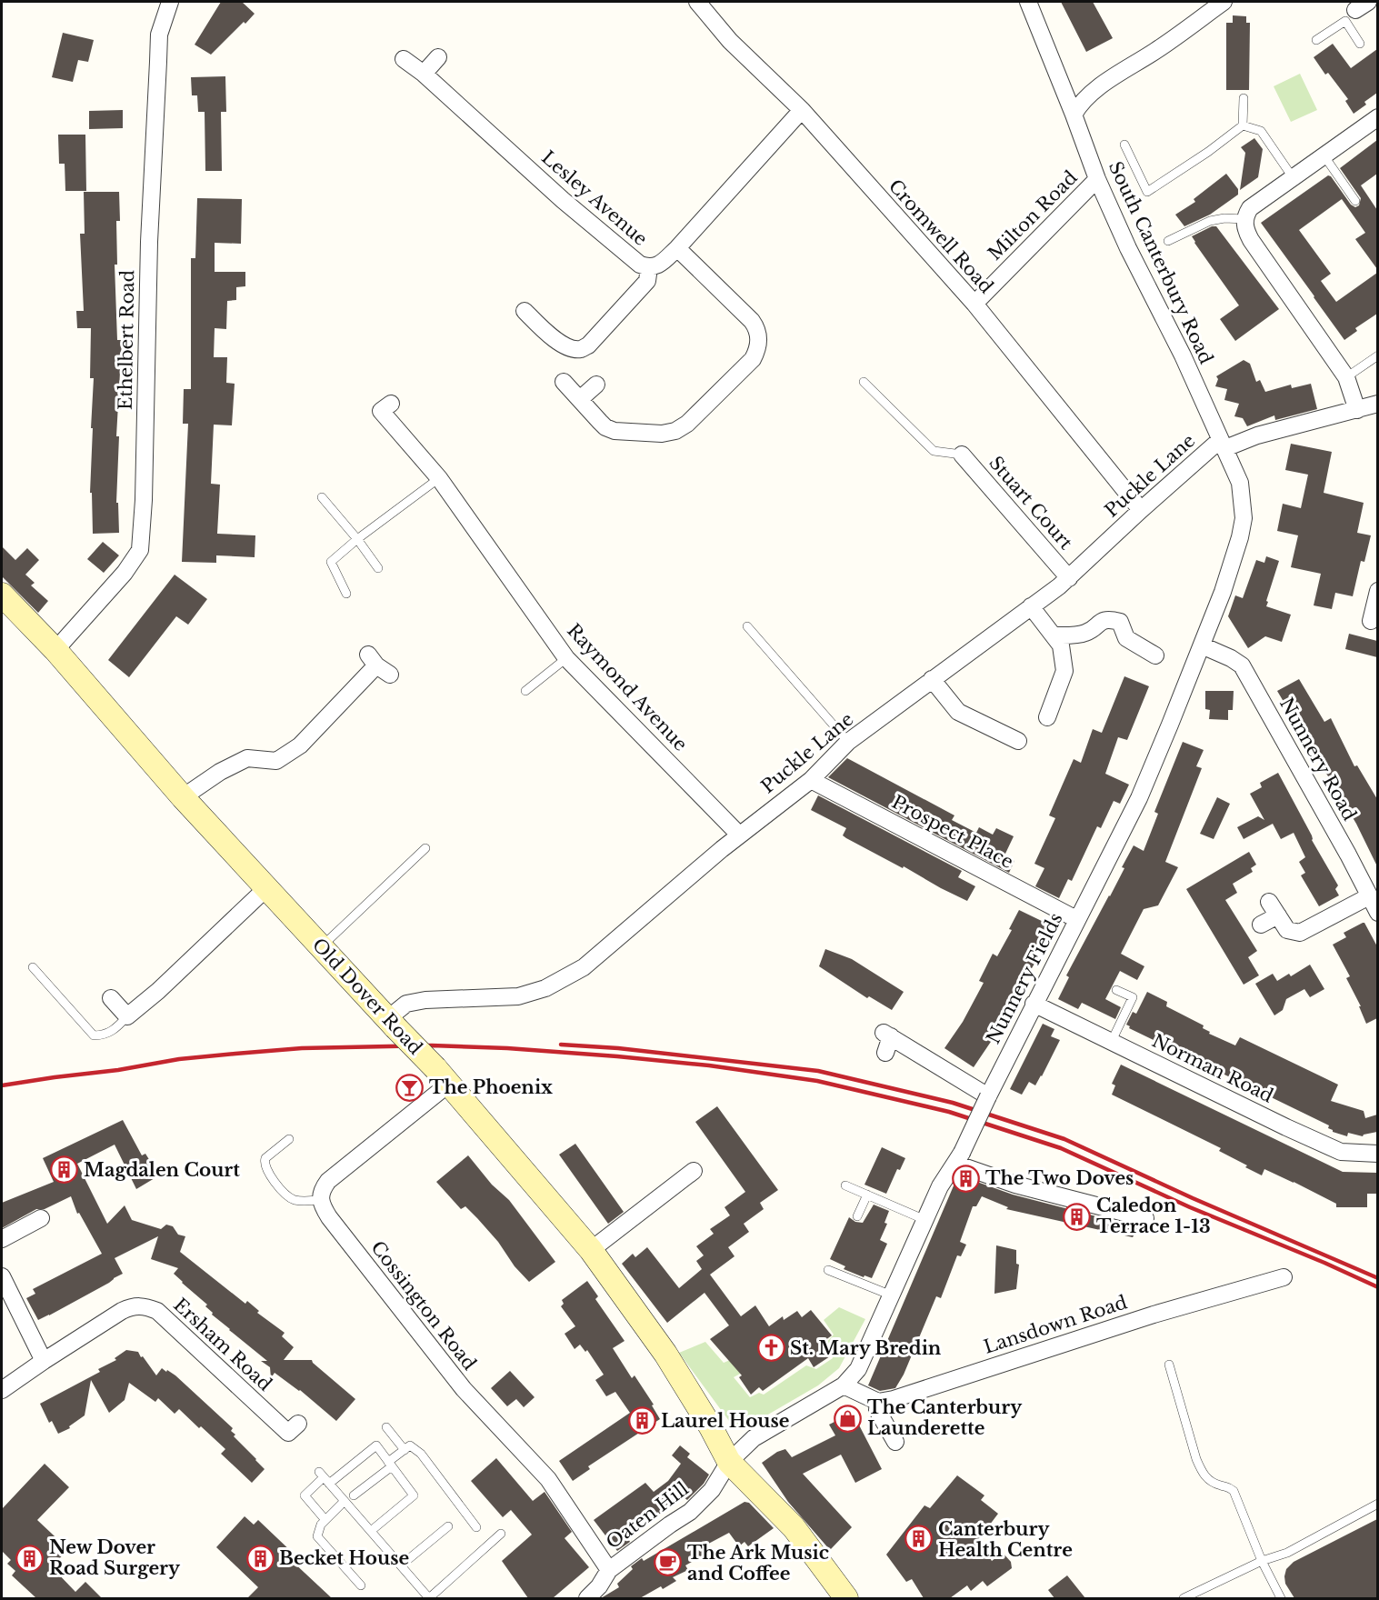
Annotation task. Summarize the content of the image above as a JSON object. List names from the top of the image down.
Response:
{
  "streets": {
    "street": [
      "Lesley Avenue",
      "Milton Road",
      "Cromwell Road",
      "South Canterbury Road",
      "Ethelbert Road",
      "Puckle Lane",
      "Stuart Court",
      "Raymond Avenue",
      "Nunnery Road",
      "Prospect Place",
      "Nunnery Fields",
      "Old Dover Road",
      "Norman Road",
      "Cossington Road",
      "Lansdown Road",
      "Ersham Road",
      "Oaten Hill"
    ]
  },
  "crossings": [
    ["Lesley Avenue", "Cromwell Road"],
    ["Milton Road", "Cromwell Road"],
    ["Milton Road", "South Canterbury Road"],
    ["Cromwell Road", "Puckle Lane"],
    ["South Canterbury Road", "Puckle Lane"],
    ["South Canterbury Road", "Nunnery Fields"],
    ["Ethelbert Road", "Old Dover Road"],
    ["Puckle Lane", "Stuart Court"],
    ["Puckle Lane", "Raymond Avenue"],
    ["Puckle Lane", "Prospect Place"],
    ["Puckle Lane", "Nunnery Fields"],
    ["Puckle Lane", "Old Dover Road"],
    ["Nunnery Road", "Nunnery Fields"],
    ["Prospect Place", "Nunnery Fields"],
    ["Nunnery Fields", "Old Dover Road"],
    ["Nunnery Fields", "Norman Road"],
    ["Nunnery Fields", "Oaten Hill"],
    ["Old Dover Road", "Oaten Hill"],
    ["Cossington Road", "Oaten Hill"]
  ],
  "places": {
    "bar": ["The Phoenix"],
    "building": [
      "Magdalen Court",
      "The Two Doves",
      "Caledon Terrace 1-13",
      "Laurel House",
      "Canterbury Health Centre",
      "New Dover Road Surgery",
      "Becket House"
    ],
    "church": ["St. Mary Bredin"],
    "shop": ["The Canterbury Launderette"],
    "cafe": ["The Ark Music and Coffee"]
  }
}
